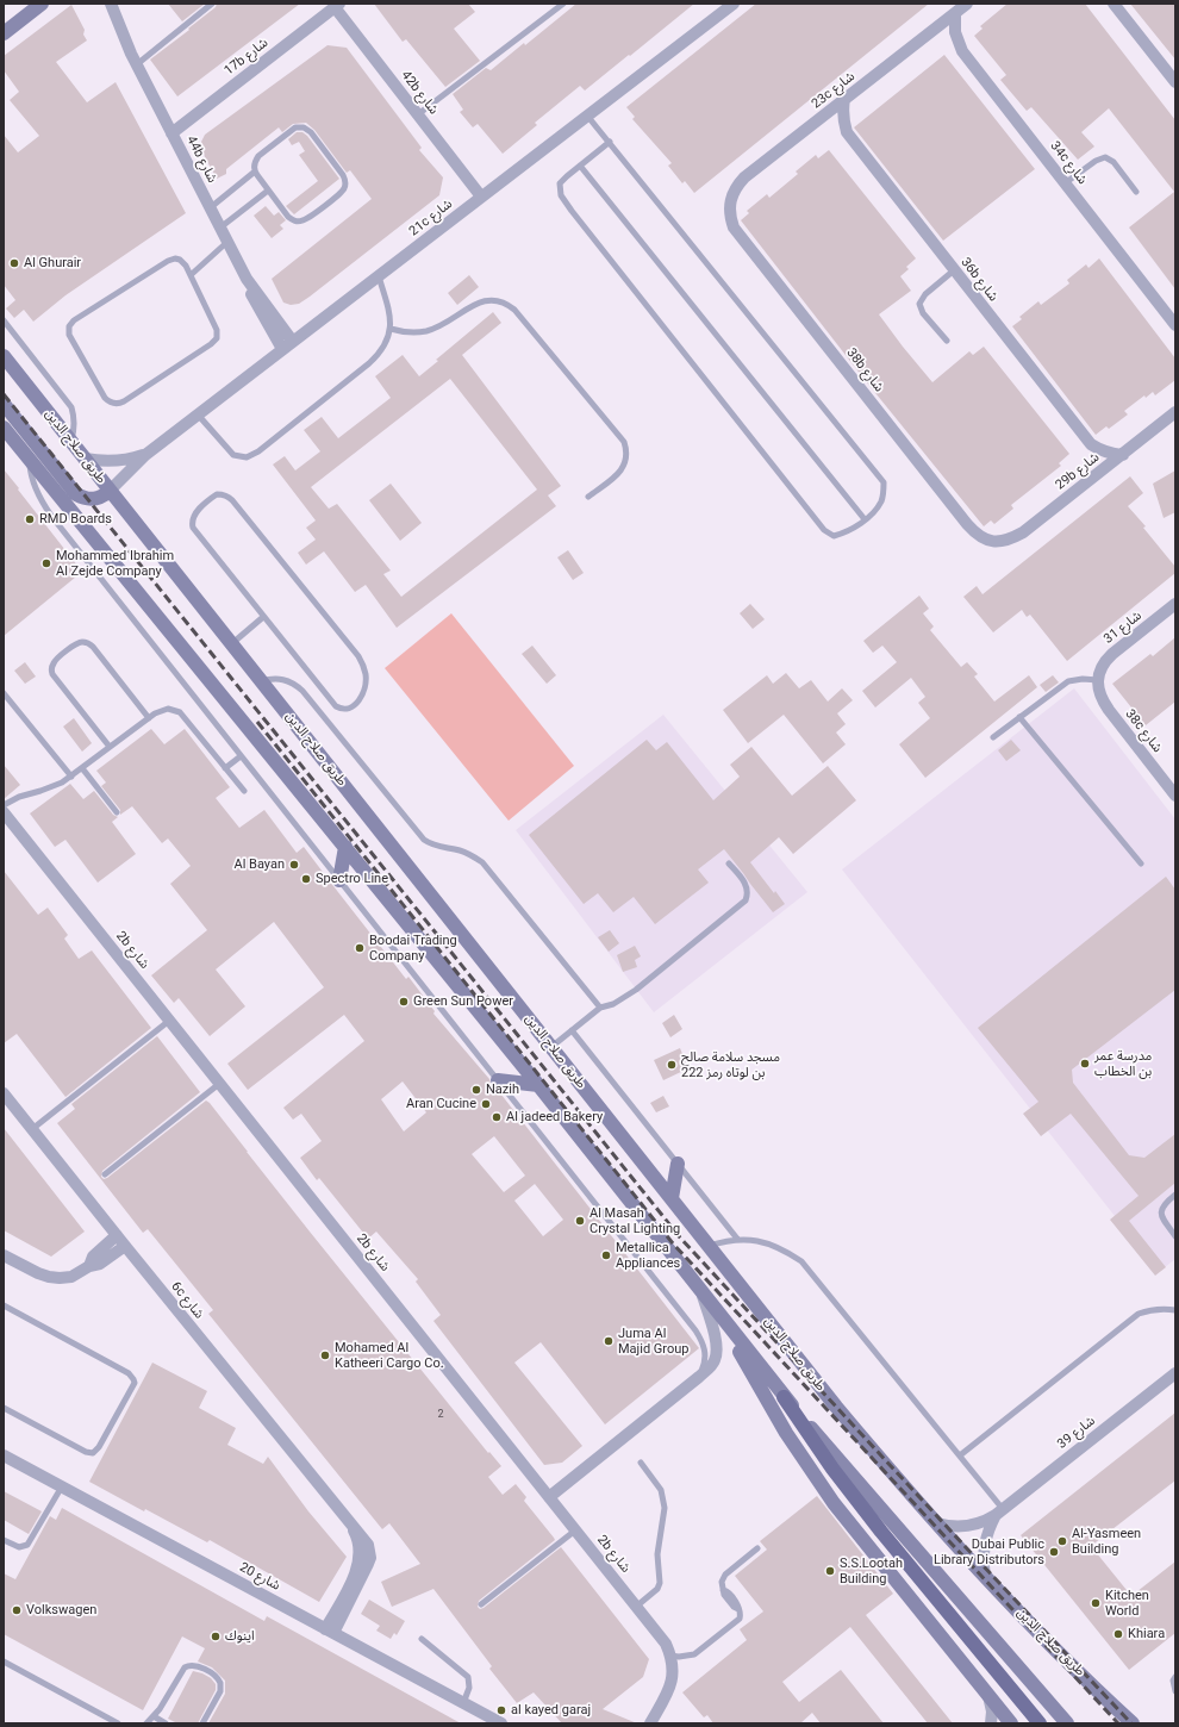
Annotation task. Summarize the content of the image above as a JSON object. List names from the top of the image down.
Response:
{
  "streets": {
    "main road": ["طريق صلاح الدين"],
    "street": [
      "17b شارع",
      "23c شارع",
      "42b شارع",
      "44b شارع",
      "34c شارع",
      "21c شارع",
      "36b شارع",
      "38b شارع",
      "29b شارع",
      "شارع 31",
      "38c شارع",
      "2b شارع",
      "6c شارع",
      "شارع 39",
      "شارع 20"
    ]
  },
  "crossings": [
    ["17b شارع", "42b شارع"],
    ["17b شارع", "44b شارع"],
    ["23c شارع", "34c شارع"],
    ["23c شارع", "36b شارع"],
    ["23c شارع", "38b شارع"],
    ["42b شارع", "21c شارع"],
    ["44b شارع", "21c شارع"],
    ["21c شارع", "طريق صلاح الدين"],
    ["36b شارع", "29b شارع"],
    ["38b شارع", "29b شارع"],
    ["طريق صلاح الدين", "شارع 39"],
    ["شارع 31", "38c شارع"],
    ["6c شارع", "شارع 20"]
  ],
  "places": [
    "Al Ghurair",
    "RMD Boards",
    "Mohammed Ibrahim Al Zejde Company",
    "Al Bayan",
    "Spectro Line",
    "Boodai Trading Company",
    "Green Sun Power",
    "مدرسة عمر بن الخطاب",
    "مسجد سلامة صالح بن لوتاه رمز 222",
    "Nazih",
    "Aran Cucine",
    "Al jadeed Bakery",
    "Al Masah Crystal Lighting",
    "Metallica Appliances",
    "Juma Al Majid Group",
    "Mohamed Al Katheeri Cargo Co.",
    "Al-Yasmeen Building",
    "Dubai Public Library Distributors",
    "S.S.Lootah Building",
    "Kitchen World",
    "Volkswagen",
    "Khiara",
    "اينوك",
    "al kayed garaj"
  ],
  "house_numbers": ["2"]
}
